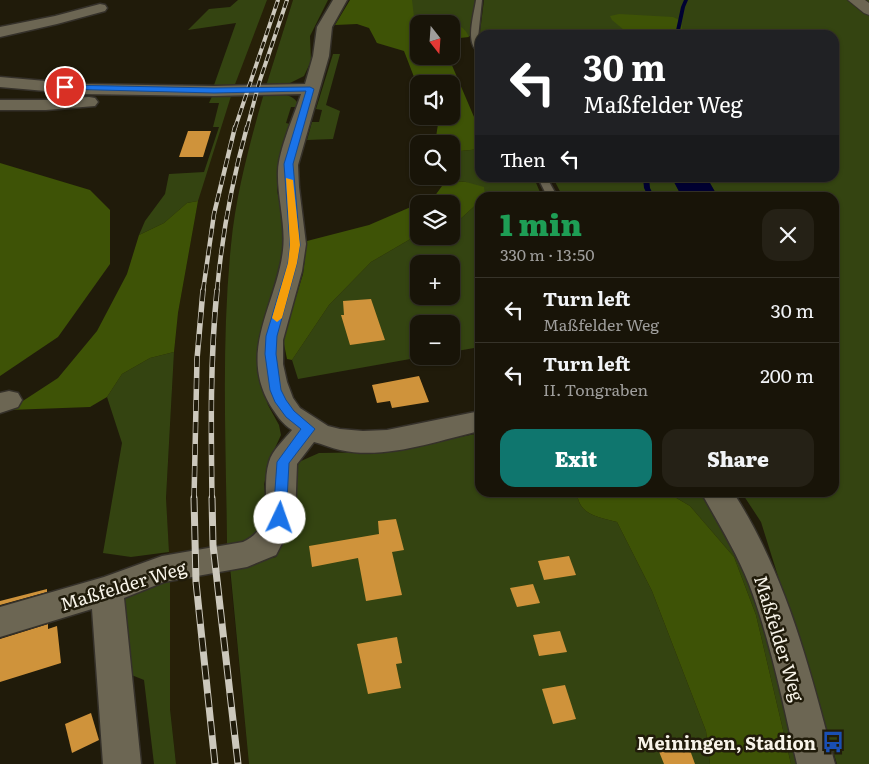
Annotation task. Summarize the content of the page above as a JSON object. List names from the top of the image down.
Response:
{
  "streets": {
    "street": ["Maßfelder Weg"]
  },
  "places": {
    "bus stop": ["Meiningen, Stadion"]
  },
  "north": "bottom",
  "page": {
    "map_buttons": ["+", "−"],
    "turn": ["30 m", "Maßfelder Weg"],
    "then": "Then",
    "heading": ["1 min", "330 m · 13:50"],
    "list": [
      {
        "name": "Turn left",
        "note": "Maßfelder Weg",
        "value": "30 m"
      },
      {
        "name": "Turn left",
        "note": "II. Tongraben",
        "value": "200 m"
      }
    ],
    "buttons": ["Exit", "Share"]
  }
}
